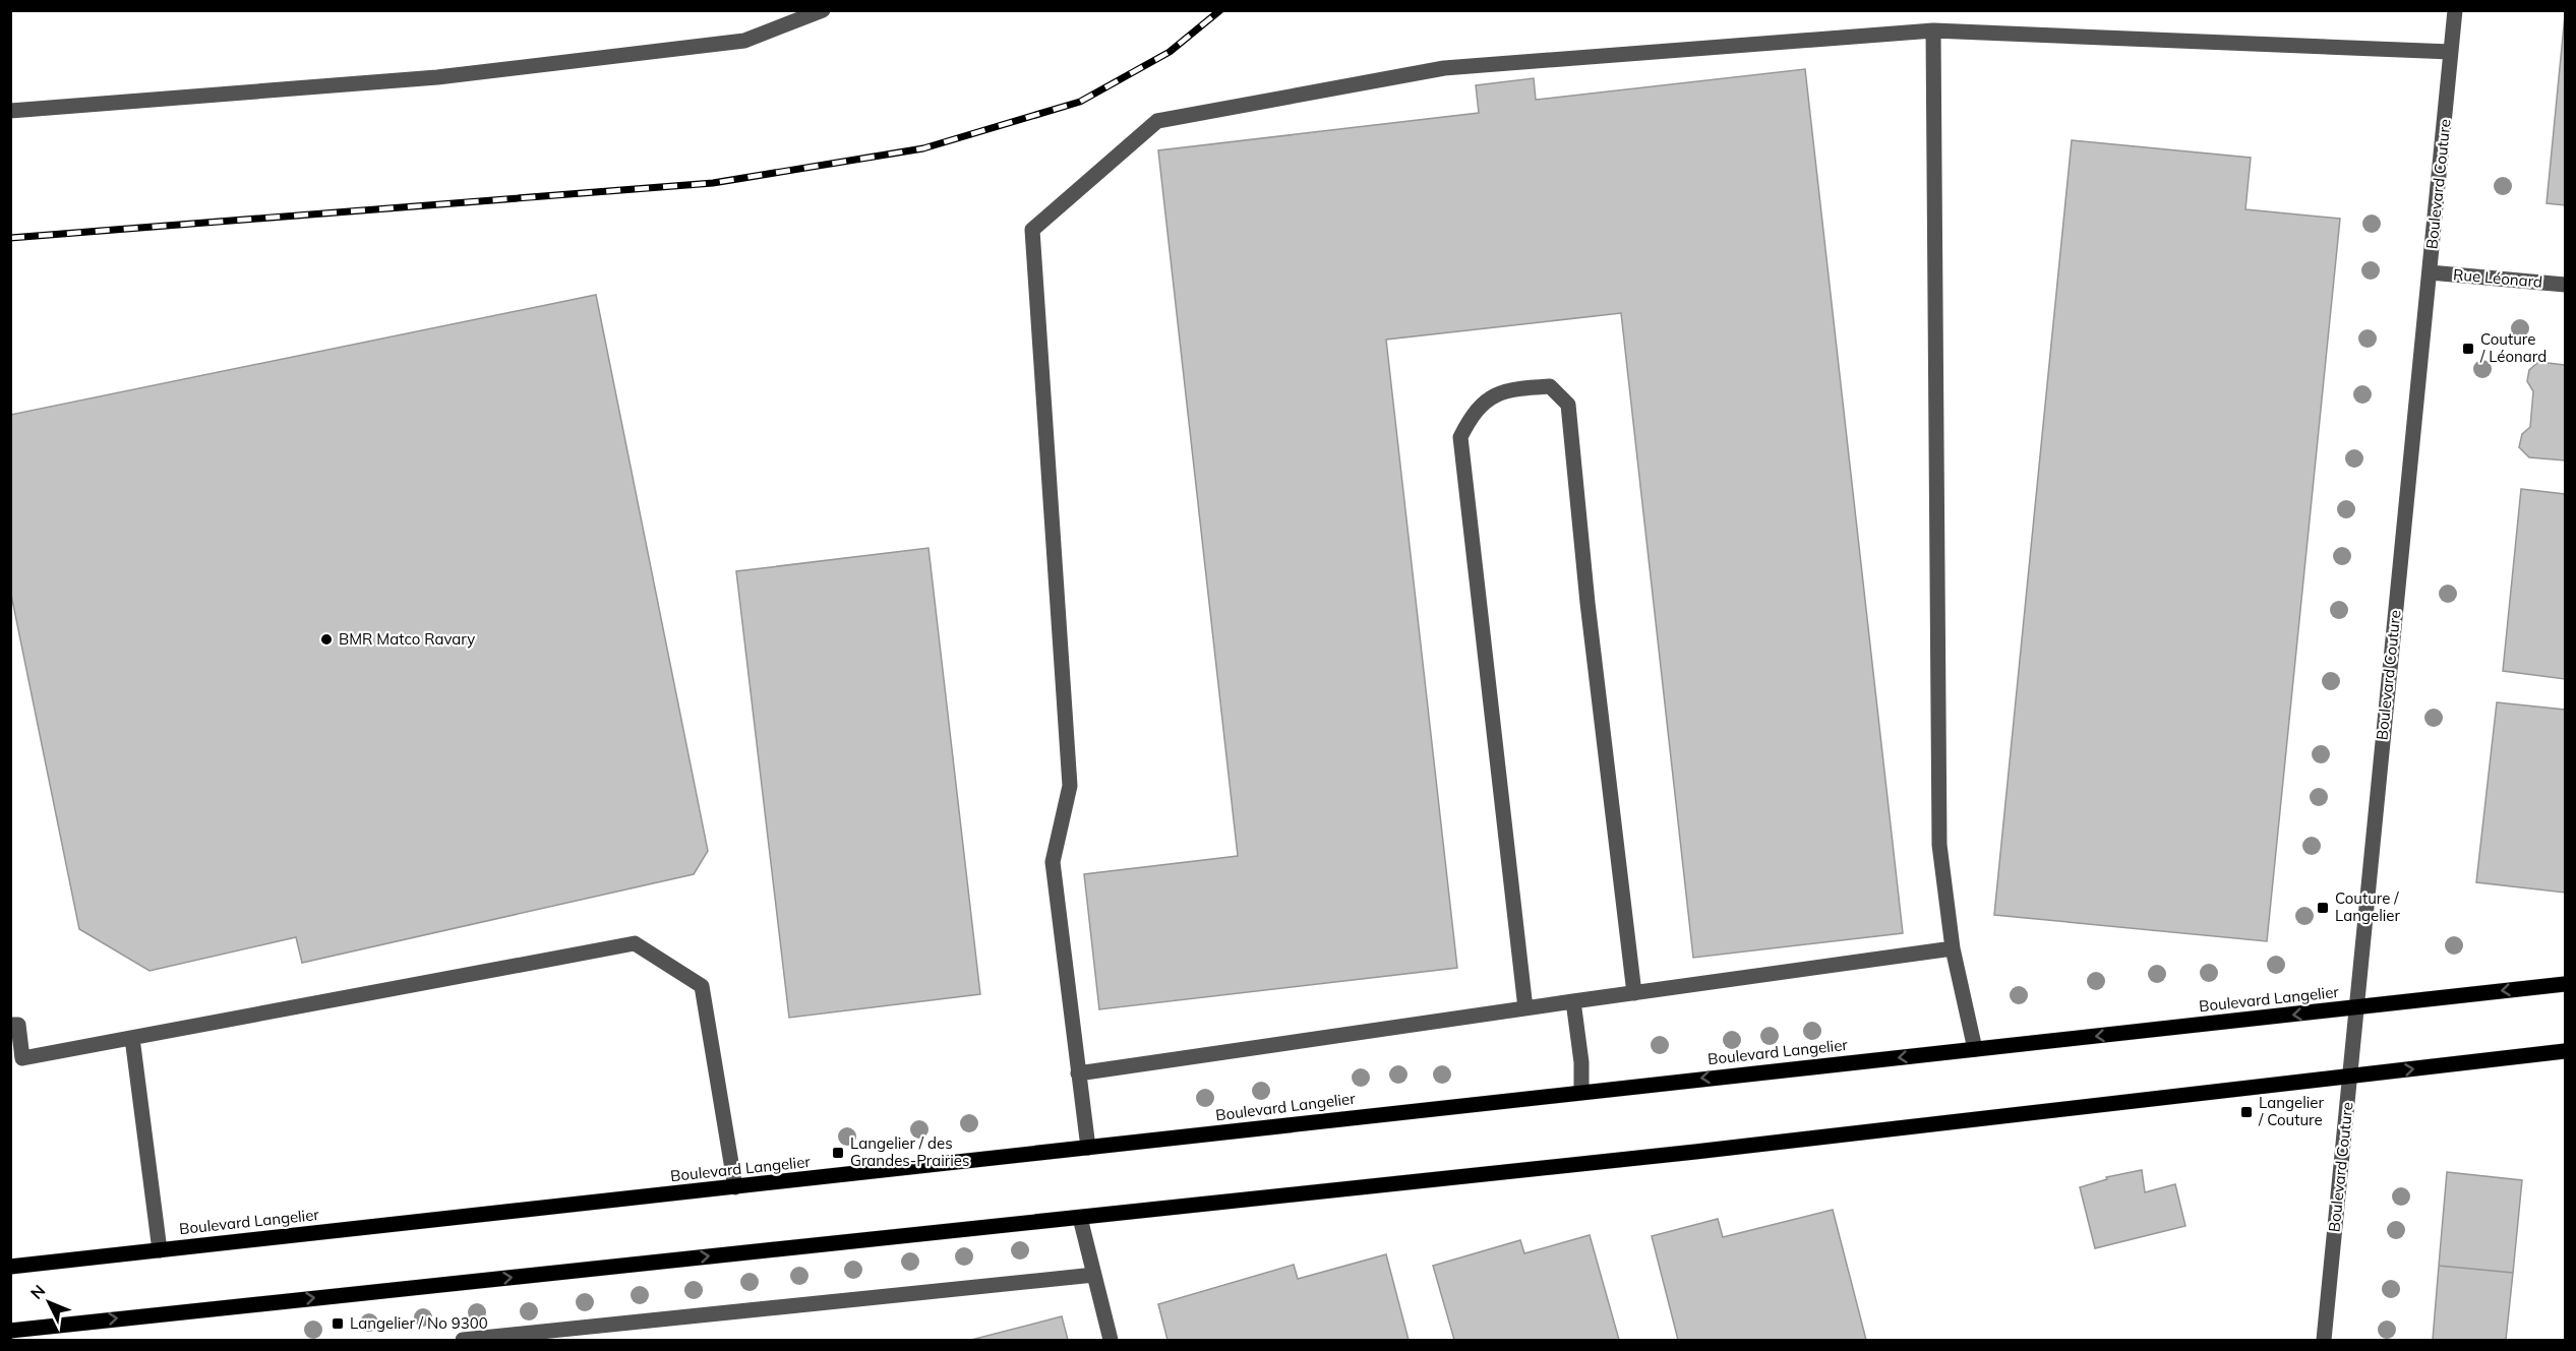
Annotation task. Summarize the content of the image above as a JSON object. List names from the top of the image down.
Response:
{
  "streets": {
    "main road": ["Boulevard Langelier"],
    "street": ["Boulevard Couture", "Rue Léonard"]
  },
  "crossings": [
    ["Boulevard Couture", "Rue Léonard"],
    ["Boulevard Couture", "Boulevard Langelier"]
  ],
  "places": {
    "transit": [
      "Couture / Léonard",
      "Couture / Langelier",
      "Langelier / Couture",
      "Langelier / des Grandes-Prairies",
      "Langelier / No 9300"
    ],
    "other": ["BMR Matco Ravary"]
  },
  "north": "top left"
}
